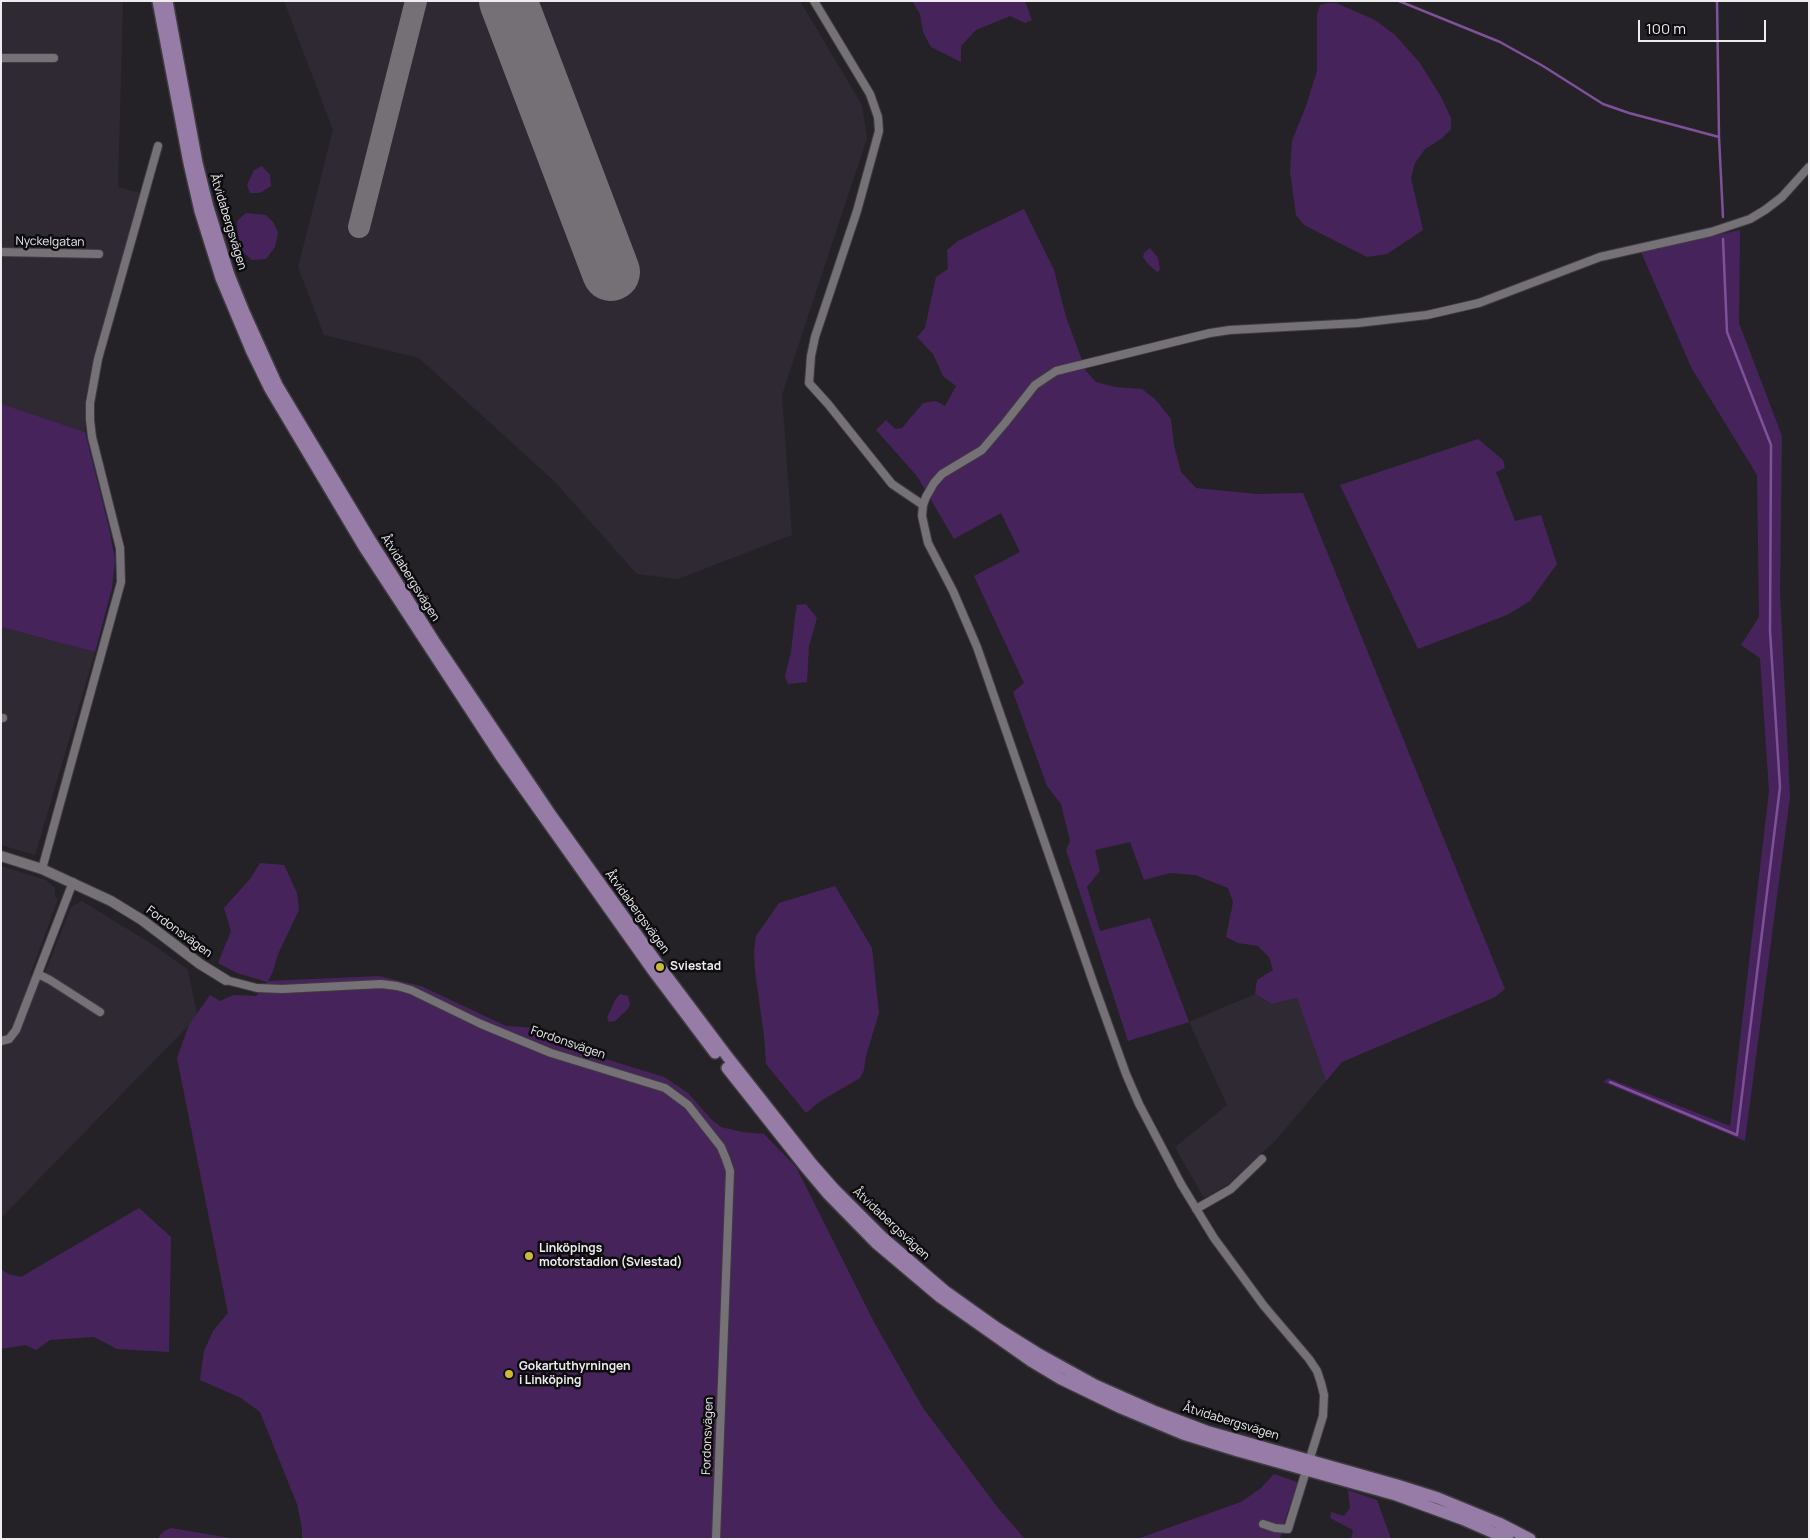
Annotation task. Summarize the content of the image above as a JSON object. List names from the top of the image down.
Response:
{
  "streets": {
    "main road": ["Åtvidabergsvägen"],
    "street": ["Nyckelgatan", "Fordonsvägen"]
  },
  "places": ["Sviestad", "Linköpings motorstadion (Sviestad)", "Gokartuthyrningen i Linköping"],
  "scale_bar": "100 m"
}
